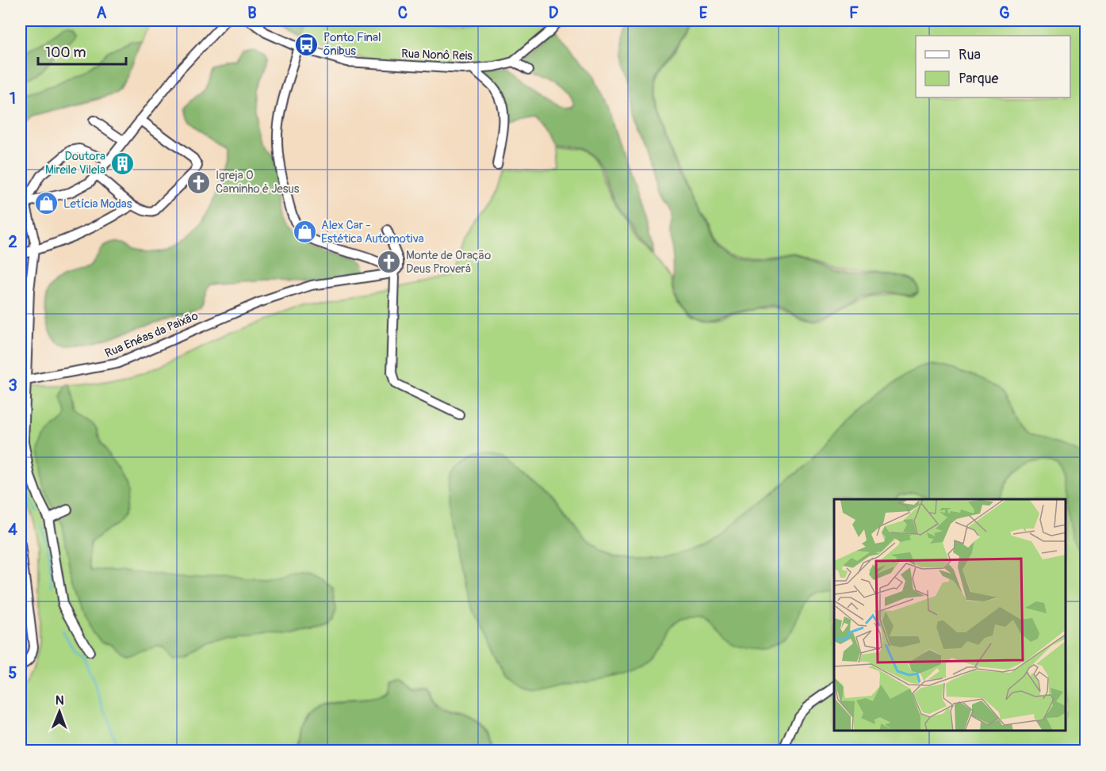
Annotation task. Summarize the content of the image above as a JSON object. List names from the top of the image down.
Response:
{
  "streets": {
    "street": ["Rua Nonô Reis", "Rua Enéas da Paixão"]
  },
  "places": {
    "bus stop": ["Ponto Final õnibus"],
    "building": ["Doutora Mireile Vilela"],
    "church": ["Igreja O Caminho é Jesus", "Monte de Oração Deus Proverá"],
    "shop": ["Letícia Modas", "Alex Car - Estética Automotiva"]
  },
  "legend": ["Rua", "Parque"],
  "scale_bar": "100 m",
  "north": "top",
  "grid": {
    "columns": [
      "A",
      "B",
      "C",
      "D",
      "E",
      "F",
      "G"
    ],
    "rows": [
      "1",
      "2",
      "3",
      "4",
      "5"
    ]
  }
}
